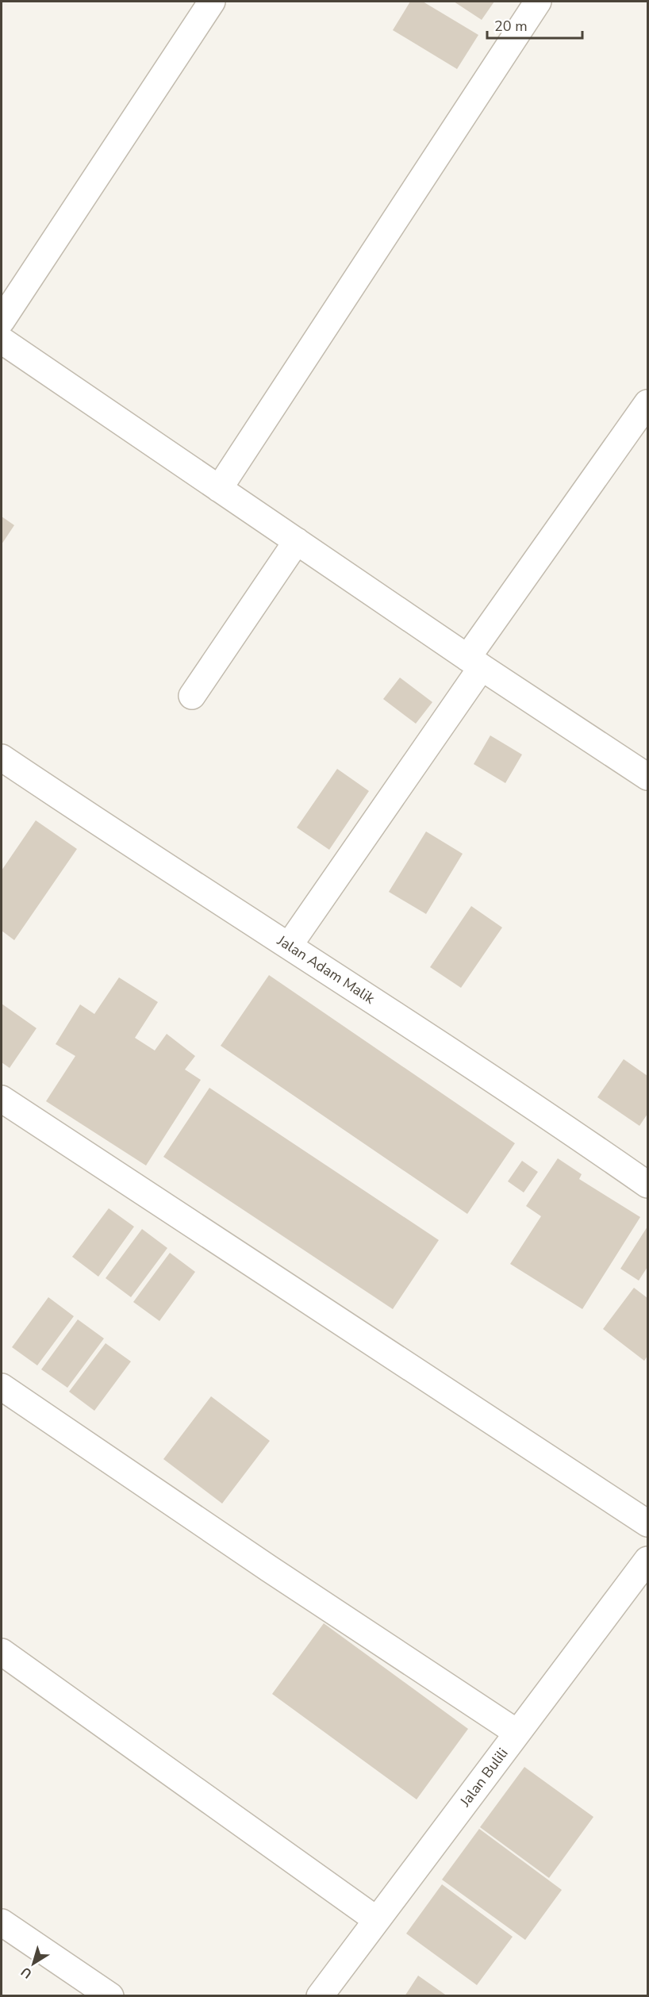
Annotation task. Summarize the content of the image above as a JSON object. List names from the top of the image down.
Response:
{
  "streets": {
    "street": ["Jalan Adam Malik", "Jalan Bulili"]
  },
  "scale_bar": "20 m",
  "north": "bottom left"
}
